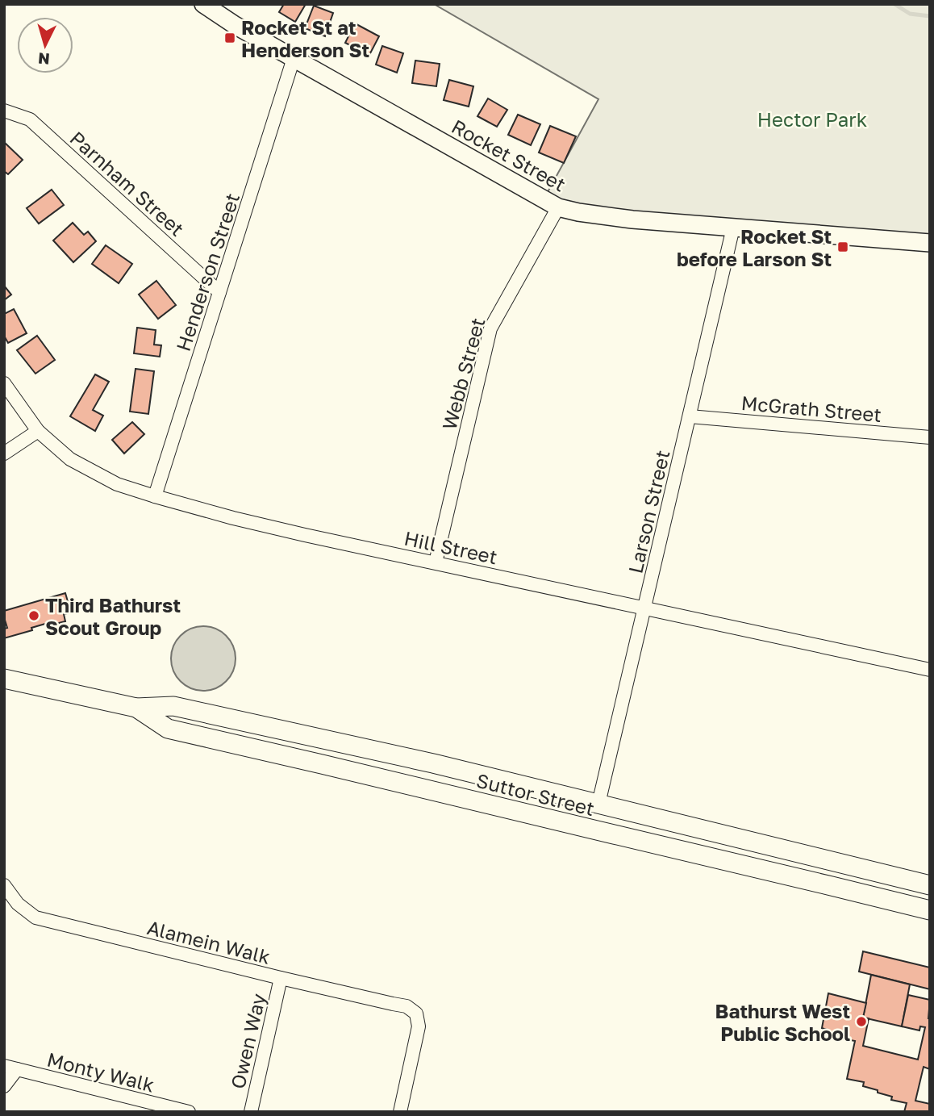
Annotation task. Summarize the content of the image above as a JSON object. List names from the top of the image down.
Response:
{
  "streets": {
    "main road": ["Suttor Street"],
    "street": [
      "Rocket Street",
      "Parnham Street",
      "Henderson Street",
      "Webb Street",
      "McGrath Street",
      "Larson Street",
      "Hill Street",
      "Alamein Walk",
      "Owen Way",
      "Monty Walk"
    ]
  },
  "crossings": [
    ["Rocket Street", "Henderson Street"],
    ["Rocket Street", "Webb Street"],
    ["Rocket Street", "Larson Street"],
    ["Parnham Street", "Henderson Street"],
    ["Henderson Street", "Hill Street"],
    ["Webb Street", "Hill Street"],
    ["McGrath Street", "Larson Street"],
    ["Larson Street", "Hill Street"],
    ["Larson Street", "Suttor Street"],
    ["Alamein Walk", "Owen Way"]
  ],
  "parks": ["Hector Park"],
  "places": {
    "transit": ["Rocket St at Henderson St", "Rocket St before Larson St"],
    "other": ["Third Bathurst Scout Group", "Bathurst West Public School"]
  },
  "north": "bottom"
}
